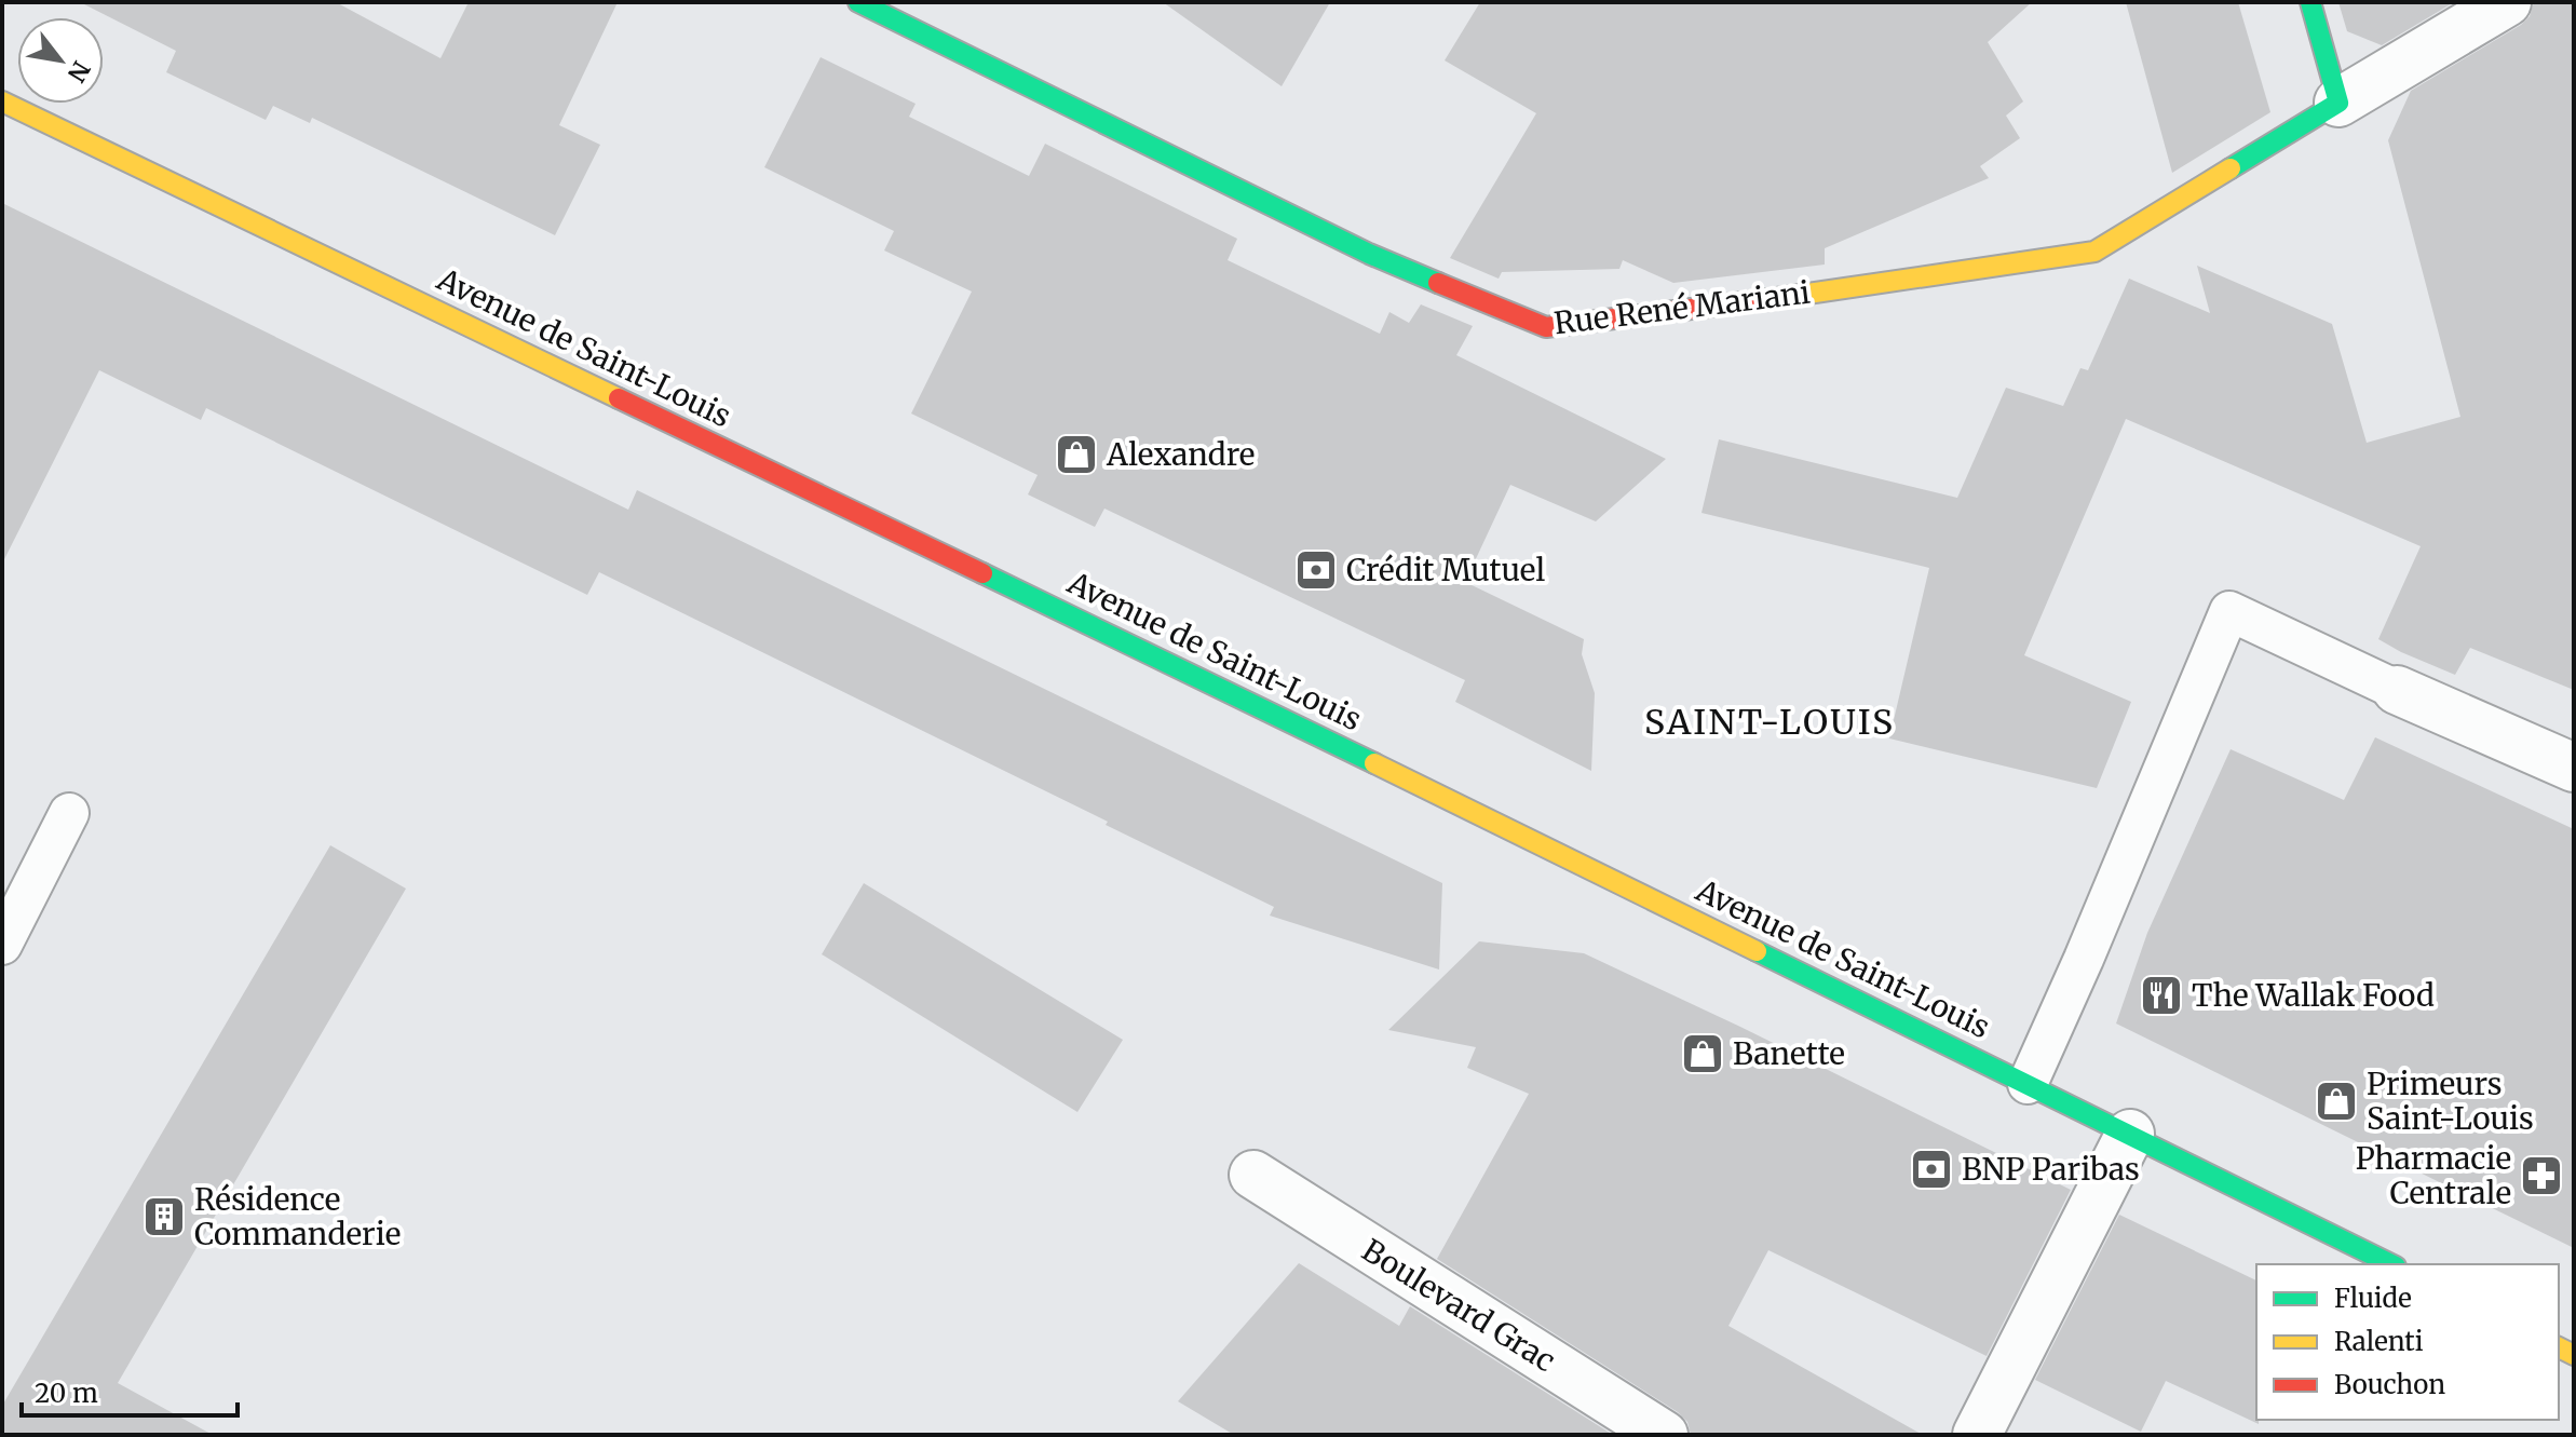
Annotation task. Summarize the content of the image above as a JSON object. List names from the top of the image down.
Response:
{
  "streets": {
    "street": ["Rue René Mariani", "Avenue de Saint-Louis", "Boulevard Grac"]
  },
  "districts": ["SAINT-LOUIS"],
  "places": {
    "shop": ["Alexandre", "Banette", "Primeurs Saint-Louis"],
    "bank": ["Crédit Mutuel", "BNP Paribas"],
    "restaurant": ["The Wallak Food"],
    "pharmacy": ["Pharmacie Centrale"],
    "building": ["Résidence Commanderie"]
  },
  "legend": ["Fluide", "Ralenti", "Bouchon"],
  "scale_bar": "20 m",
  "north": "bottom right"
}
